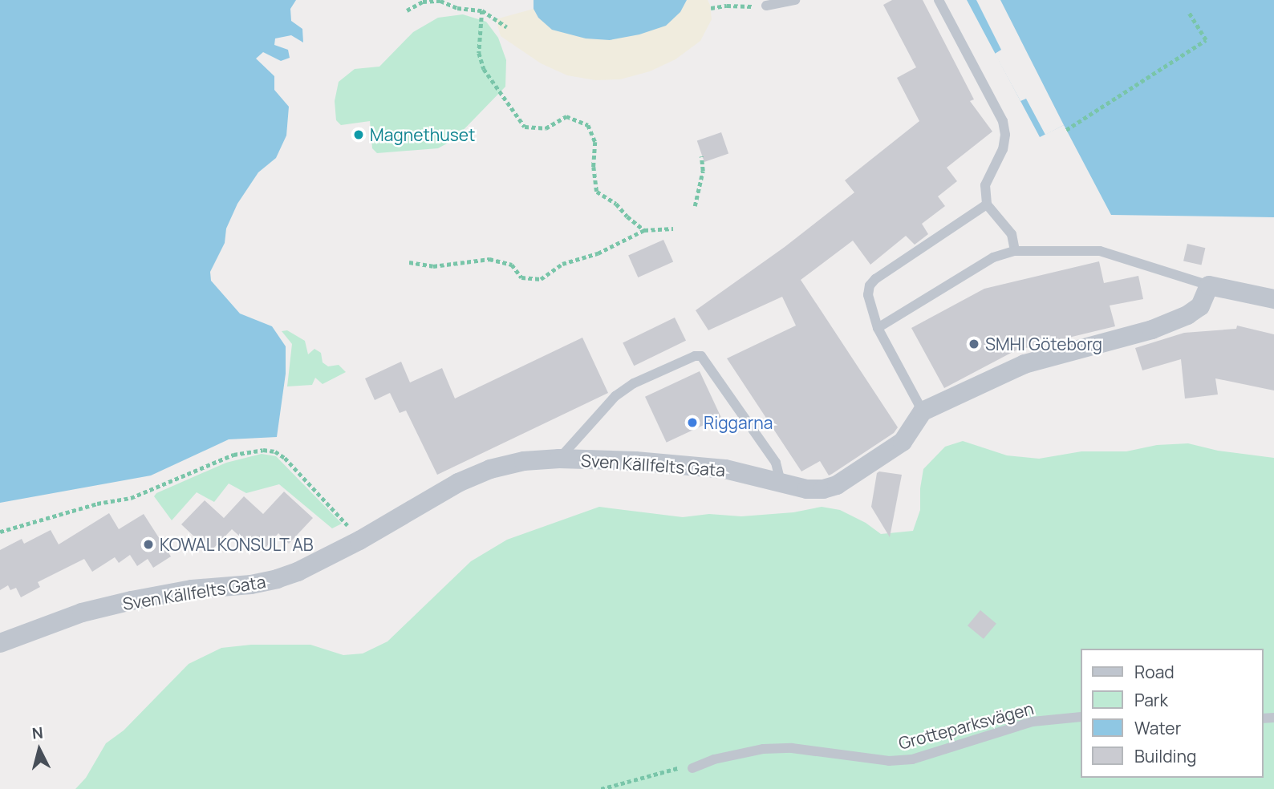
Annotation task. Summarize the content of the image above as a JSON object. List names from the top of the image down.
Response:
{
  "streets": {
    "street": ["Sven Källfelts Gata"],
    "lane": ["Grotteparksvägen"]
  },
  "places": [
    "Magnethuset",
    "SMHI Göteborg",
    "Riggarna",
    "KOWAL KONSULT AB"
  ],
  "legend": [
    "Road",
    "Park",
    "Water",
    "Building"
  ],
  "north": "top"
}
